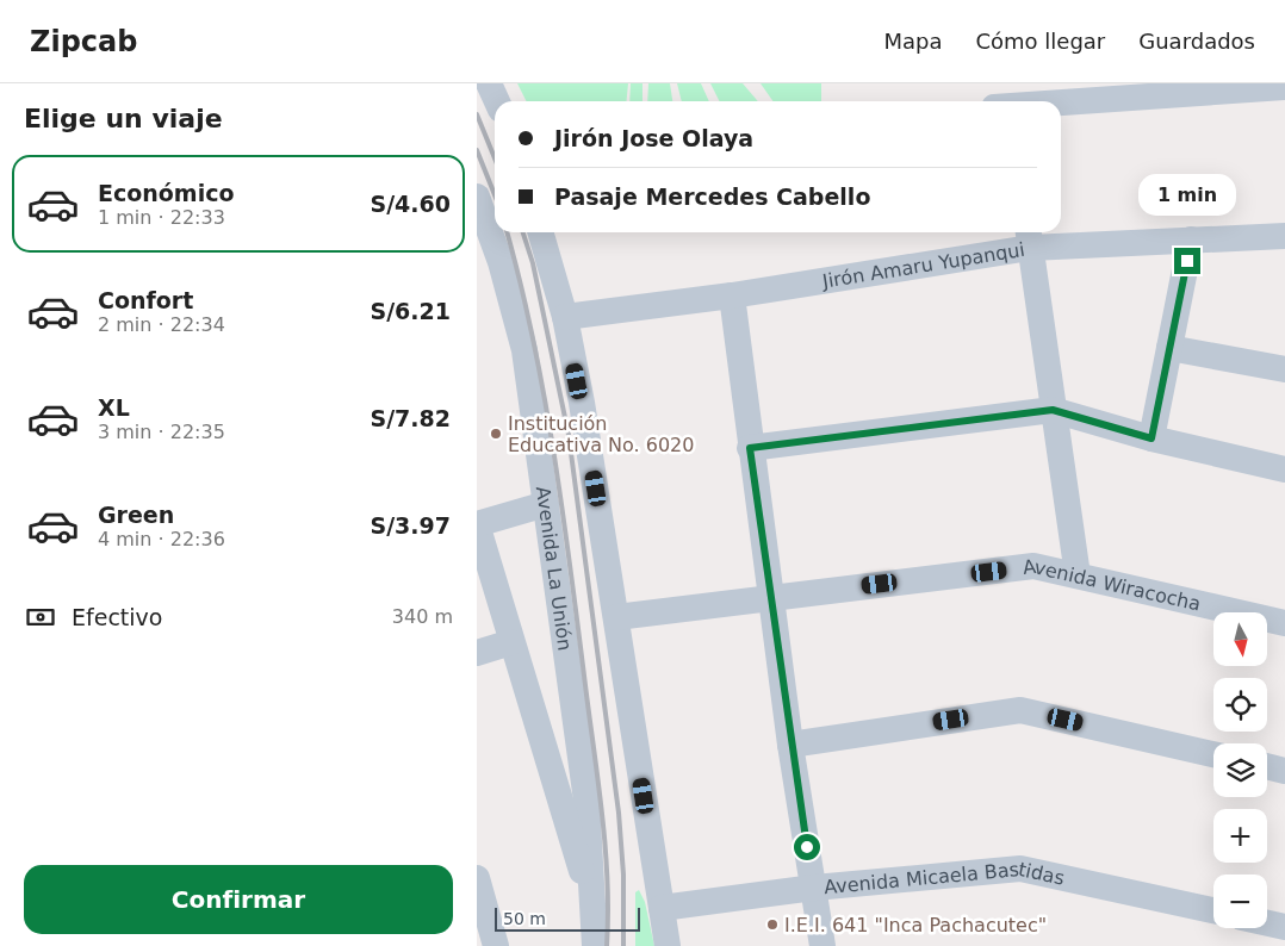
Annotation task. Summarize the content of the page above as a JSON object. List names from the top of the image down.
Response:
{
  "streets": {
    "street": [
      "Jirón Amaru Yupanqui",
      "Avenida La Unión",
      "Avenida Wiracocha",
      "Avenida Micaela Bastidas"
    ]
  },
  "places": ["Institución Educativa No. 6020", "I.E.I. 641 \"Inca Pachacutec\""],
  "scale_bar": "50 m",
  "north": "bottom",
  "page": {
    "header": "Zipcab",
    "nav": ["Mapa", "Cómo llegar", "Guardados"],
    "heading": "Elige un viaje",
    "banner": ["Jirón Jose Olaya", "Pasaje Mercedes Cabello"],
    "list": [
      {
        "name": "Económico",
        "note": "1 min · 22:33",
        "value": "S/4.60"
      },
      {
        "name": "Confort",
        "note": "2 min · 22:34",
        "value": "S/6.21"
      },
      {
        "name": "XL",
        "note": "3 min · 22:35",
        "value": "S/7.82"
      },
      {
        "name": "Green",
        "note": "4 min · 22:36",
        "value": "S/3.97"
      }
    ],
    "bubble": "1 min",
    "pay": ["Efectivo", "340 m"],
    "map_buttons": ["+", "−"],
    "buttons": "Confirmar",
    "scale": "50 m"
  }
}
